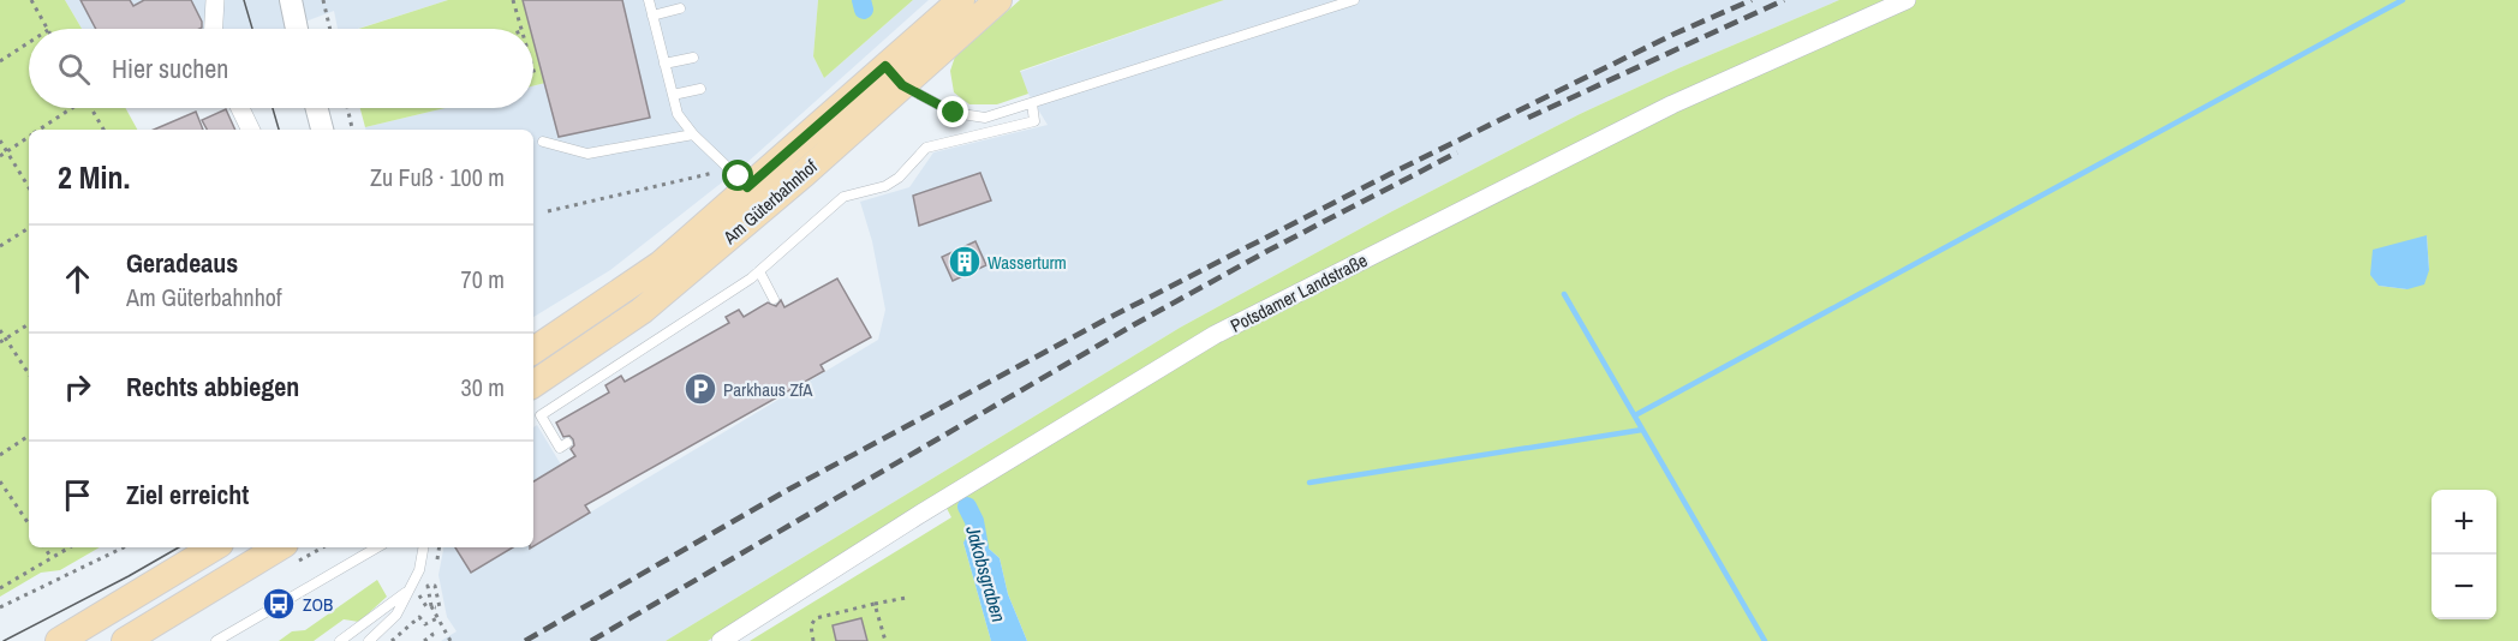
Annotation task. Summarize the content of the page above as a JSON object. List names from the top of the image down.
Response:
{
  "streets": {
    "main road": ["Am Güterbahnhof"],
    "street": ["Potsdamer Landstraße"]
  },
  "water": ["Jakobsgraben"],
  "places": {
    "building": ["Wasserturm"],
    "parking": ["Parkhaus ZfA"],
    "bus stop": ["ZOB"]
  },
  "page": {
    "search": "Hier suchen",
    "heading": ["2 Min.", "Zu Fuß · 100 m"],
    "list": [
      ["Geradeaus", "Am Güterbahnhof", "70 m"],
      ["Rechts abbiegen", "30 m"],
      "Ziel erreicht"
    ],
    "map_buttons": ["+", "−"]
  }
}
